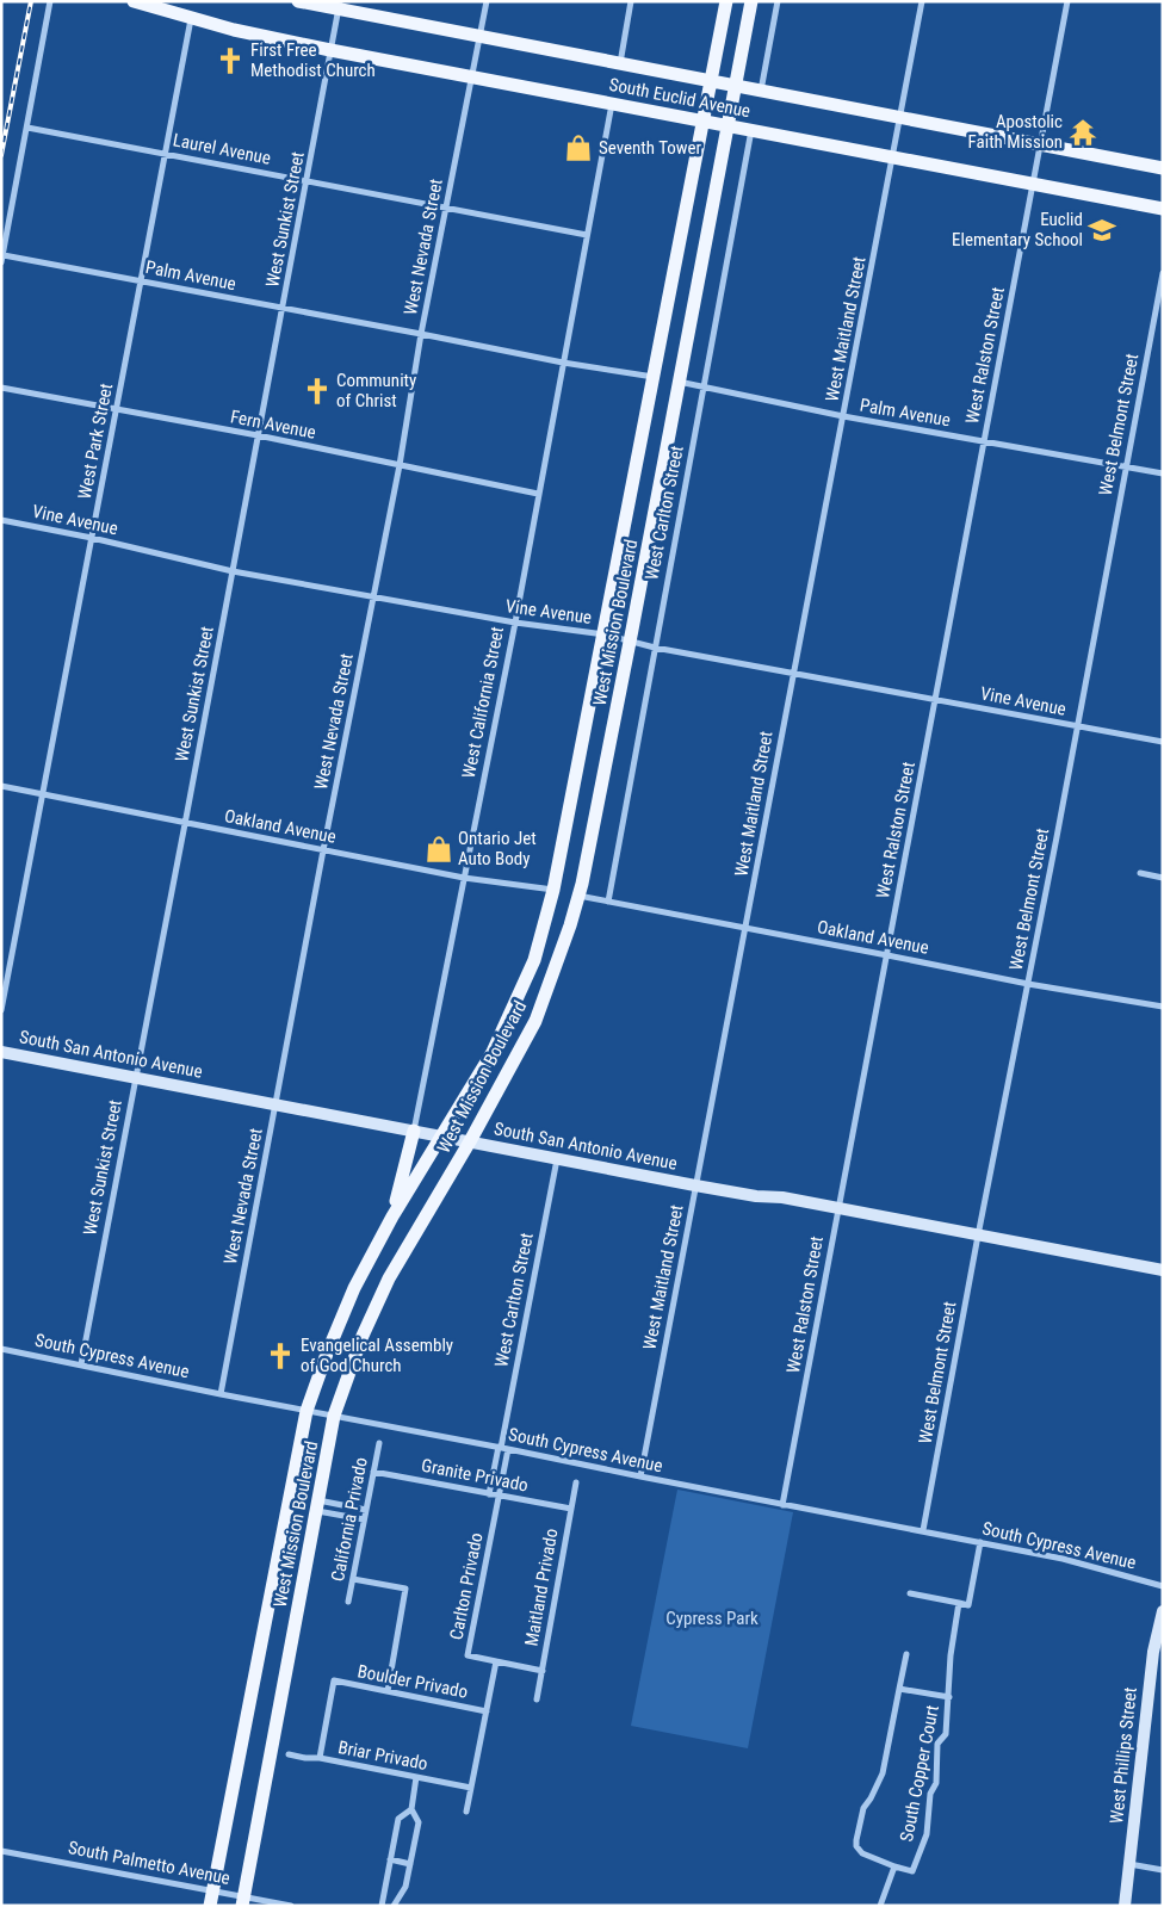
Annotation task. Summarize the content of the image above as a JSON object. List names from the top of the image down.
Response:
{
  "streets": {
    "main road": ["South Euclid Avenue", "West Mission Boulevard"],
    "street": [
      "Laurel Avenue",
      "West Sunkist Street",
      "West Nevada Street",
      "Palm Avenue",
      "West Maitland Street",
      "West Ralston Street",
      "Fern Avenue",
      "West Belmont Street",
      "West Park Street",
      "West Carlton Street",
      "Vine Avenue",
      "West California Street",
      "Oakland Avenue",
      "South San Antonio Avenue",
      "South Cypress Avenue",
      "Granite Privado",
      "California Privado",
      "Carlton Privado",
      "Maitland Privado",
      "Boulder Privado",
      "Briar Privado",
      "West Phillips Street",
      "South Copper Court",
      "South Palmetto Avenue"
    ]
  },
  "crossings": [
    ["South Euclid Avenue", "West Sunkist Street"],
    ["South Euclid Avenue", "West Nevada Street"],
    ["South Euclid Avenue", "West Maitland Street"],
    ["South Euclid Avenue", "West Ralston Street"],
    ["South Euclid Avenue", "West Park Street"],
    ["South Euclid Avenue", "West Carlton Street"],
    ["South Euclid Avenue", "West Mission Boulevard"],
    ["South Euclid Avenue", "West California Street"],
    ["Laurel Avenue", "West Sunkist Street"],
    ["Laurel Avenue", "West Nevada Street"],
    ["Laurel Avenue", "West Park Street"],
    ["Laurel Avenue", "West California Street"],
    ["West Sunkist Street", "Palm Avenue"],
    ["West Sunkist Street", "Fern Avenue"],
    ["West Sunkist Street", "Vine Avenue"],
    ["West Sunkist Street", "Oakland Avenue"],
    ["West Sunkist Street", "South San Antonio Avenue"],
    ["West Sunkist Street", "South Cypress Avenue"],
    ["West Nevada Street", "Palm Avenue"],
    ["West Nevada Street", "Fern Avenue"],
    ["West Nevada Street", "Vine Avenue"],
    ["West Nevada Street", "Oakland Avenue"],
    ["West Nevada Street", "South San Antonio Avenue"],
    ["West Nevada Street", "South Cypress Avenue"],
    ["Palm Avenue", "West Maitland Street"],
    ["Palm Avenue", "West Ralston Street"],
    ["Palm Avenue", "West Belmont Street"],
    ["Palm Avenue", "West Park Street"],
    ["Palm Avenue", "West Carlton Street"],
    ["Palm Avenue", "West Mission Boulevard"],
    ["Palm Avenue", "West California Street"],
    ["West Maitland Street", "Vine Avenue"],
    ["West Maitland Street", "Oakland Avenue"],
    ["West Maitland Street", "South San Antonio Avenue"],
    ["West Maitland Street", "South Cypress Avenue"],
    ["West Ralston Street", "Vine Avenue"],
    ["West Ralston Street", "Oakland Avenue"],
    ["West Ralston Street", "South San Antonio Avenue"],
    ["West Ralston Street", "South Cypress Avenue"],
    ["Fern Avenue", "West Park Street"],
    ["Fern Avenue", "West California Street"],
    ["West Belmont Street", "Vine Avenue"],
    ["West Belmont Street", "Oakland Avenue"],
    ["West Belmont Street", "South San Antonio Avenue"],
    ["West Belmont Street", "South Cypress Avenue"],
    ["West Park Street", "Vine Avenue"],
    ["West Park Street", "Oakland Avenue"],
    ["West Carlton Street", "Vine Avenue"],
    ["West Carlton Street", "Oakland Avenue"],
    ["West Carlton Street", "South San Antonio Avenue"],
    ["West Carlton Street", "South Cypress Avenue"],
    ["West Carlton Street", "Carlton Privado"],
    ["Vine Avenue", "West Mission Boulevard"],
    ["Vine Avenue", "West California Street"],
    ["West Mission Boulevard", "Oakland Avenue"],
    ["West Mission Boulevard", "South San Antonio Avenue"],
    ["West Mission Boulevard", "South Cypress Avenue"],
    ["West Mission Boulevard", "South Palmetto Avenue"],
    ["West California Street", "Oakland Avenue"],
    ["West California Street", "South San Antonio Avenue"],
    ["South Cypress Avenue", "Carlton Privado"],
    ["South Cypress Avenue", "South Copper Court"],
    ["Granite Privado", "California Privado"],
    ["Granite Privado", "Carlton Privado"],
    ["Granite Privado", "Maitland Privado"],
    ["Boulder Privado", "Briar Privado"]
  ],
  "parks": ["Cypress Park"],
  "places": {
    "church": ["First Free Methodist Church", "Community of Christ", "Evangelical Assembly of God Church"],
    "temple": ["Apostolic Faith Mission"],
    "shop": ["Seventh Tower", "Ontario Jet Auto Body"],
    "school or university": ["Euclid Elementary School"]
  }
}
